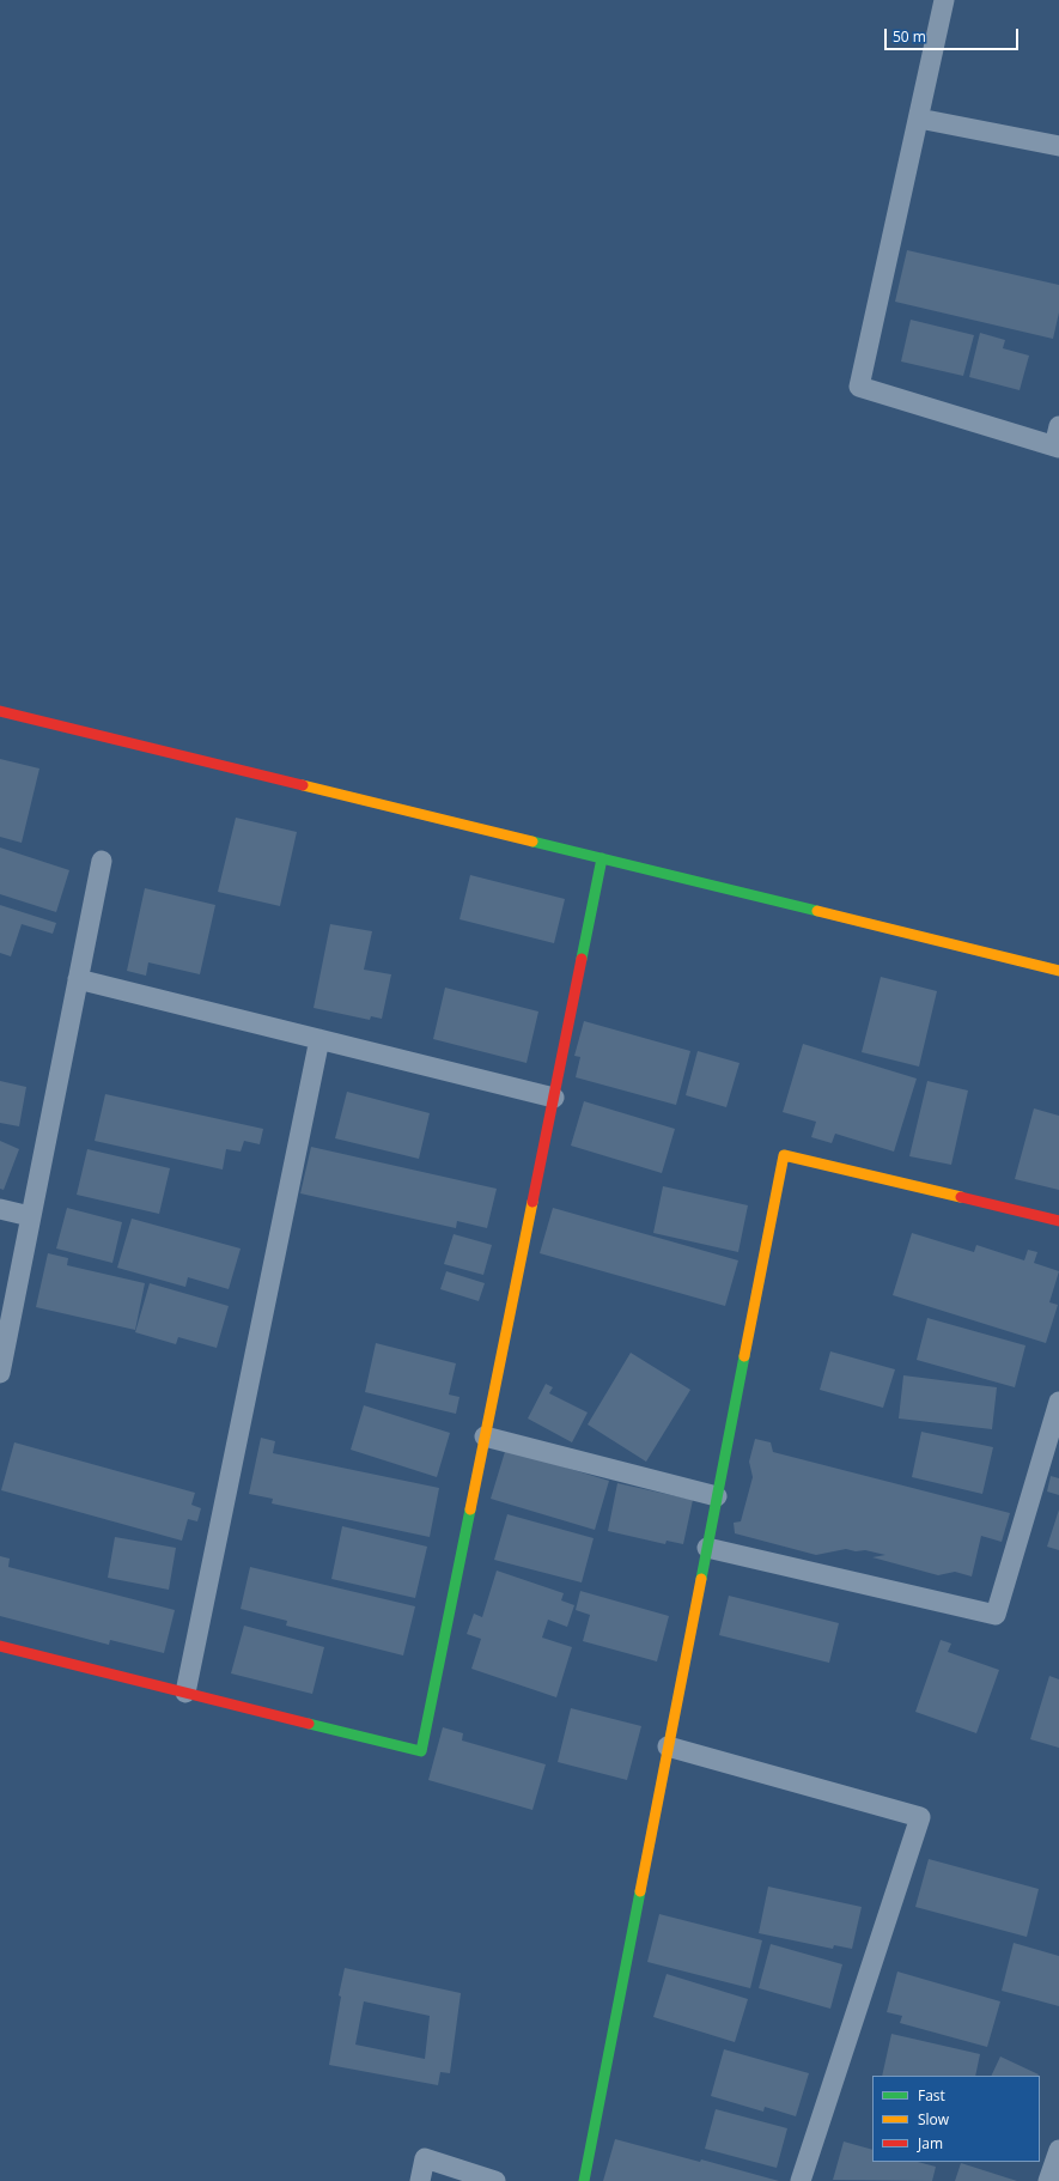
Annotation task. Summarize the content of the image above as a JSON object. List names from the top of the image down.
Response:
{
  "legend": ["Fast", "Slow", "Jam"],
  "scale_bar": "50 m"
}
